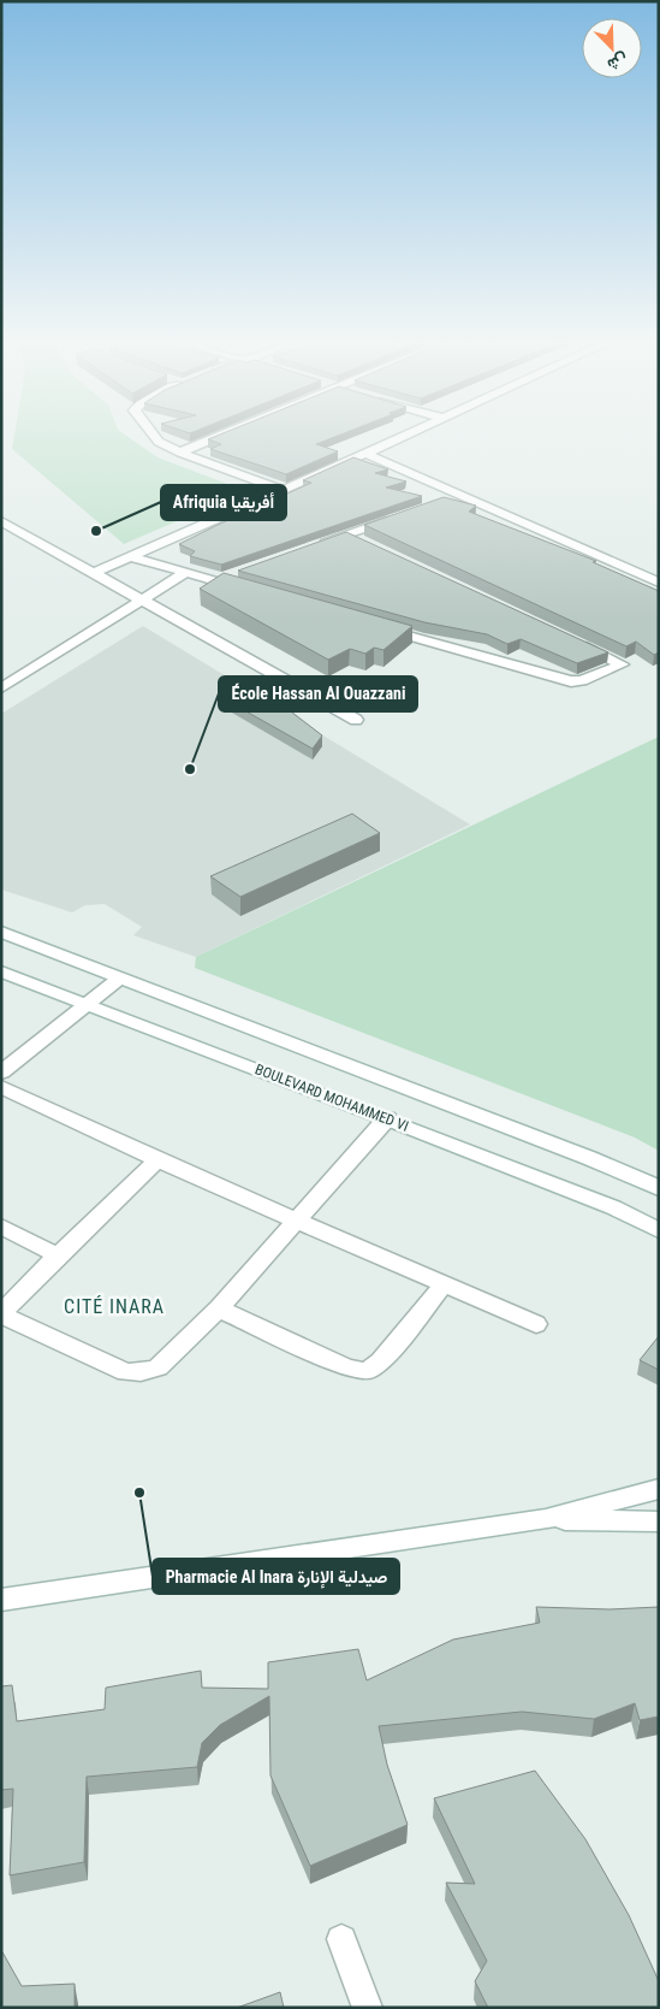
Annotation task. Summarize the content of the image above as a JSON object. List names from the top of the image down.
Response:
{
  "streets": {
    "street": ["BOULEVARD MOHAMMED VI"]
  },
  "districts": ["CITÉ INARA"],
  "places": ["Afriquia أفريقيا", "École Hassan Al Ouazzani", "Pharmacie Al Inara صيدلية الإنارة"],
  "north": "bottom right"
}
